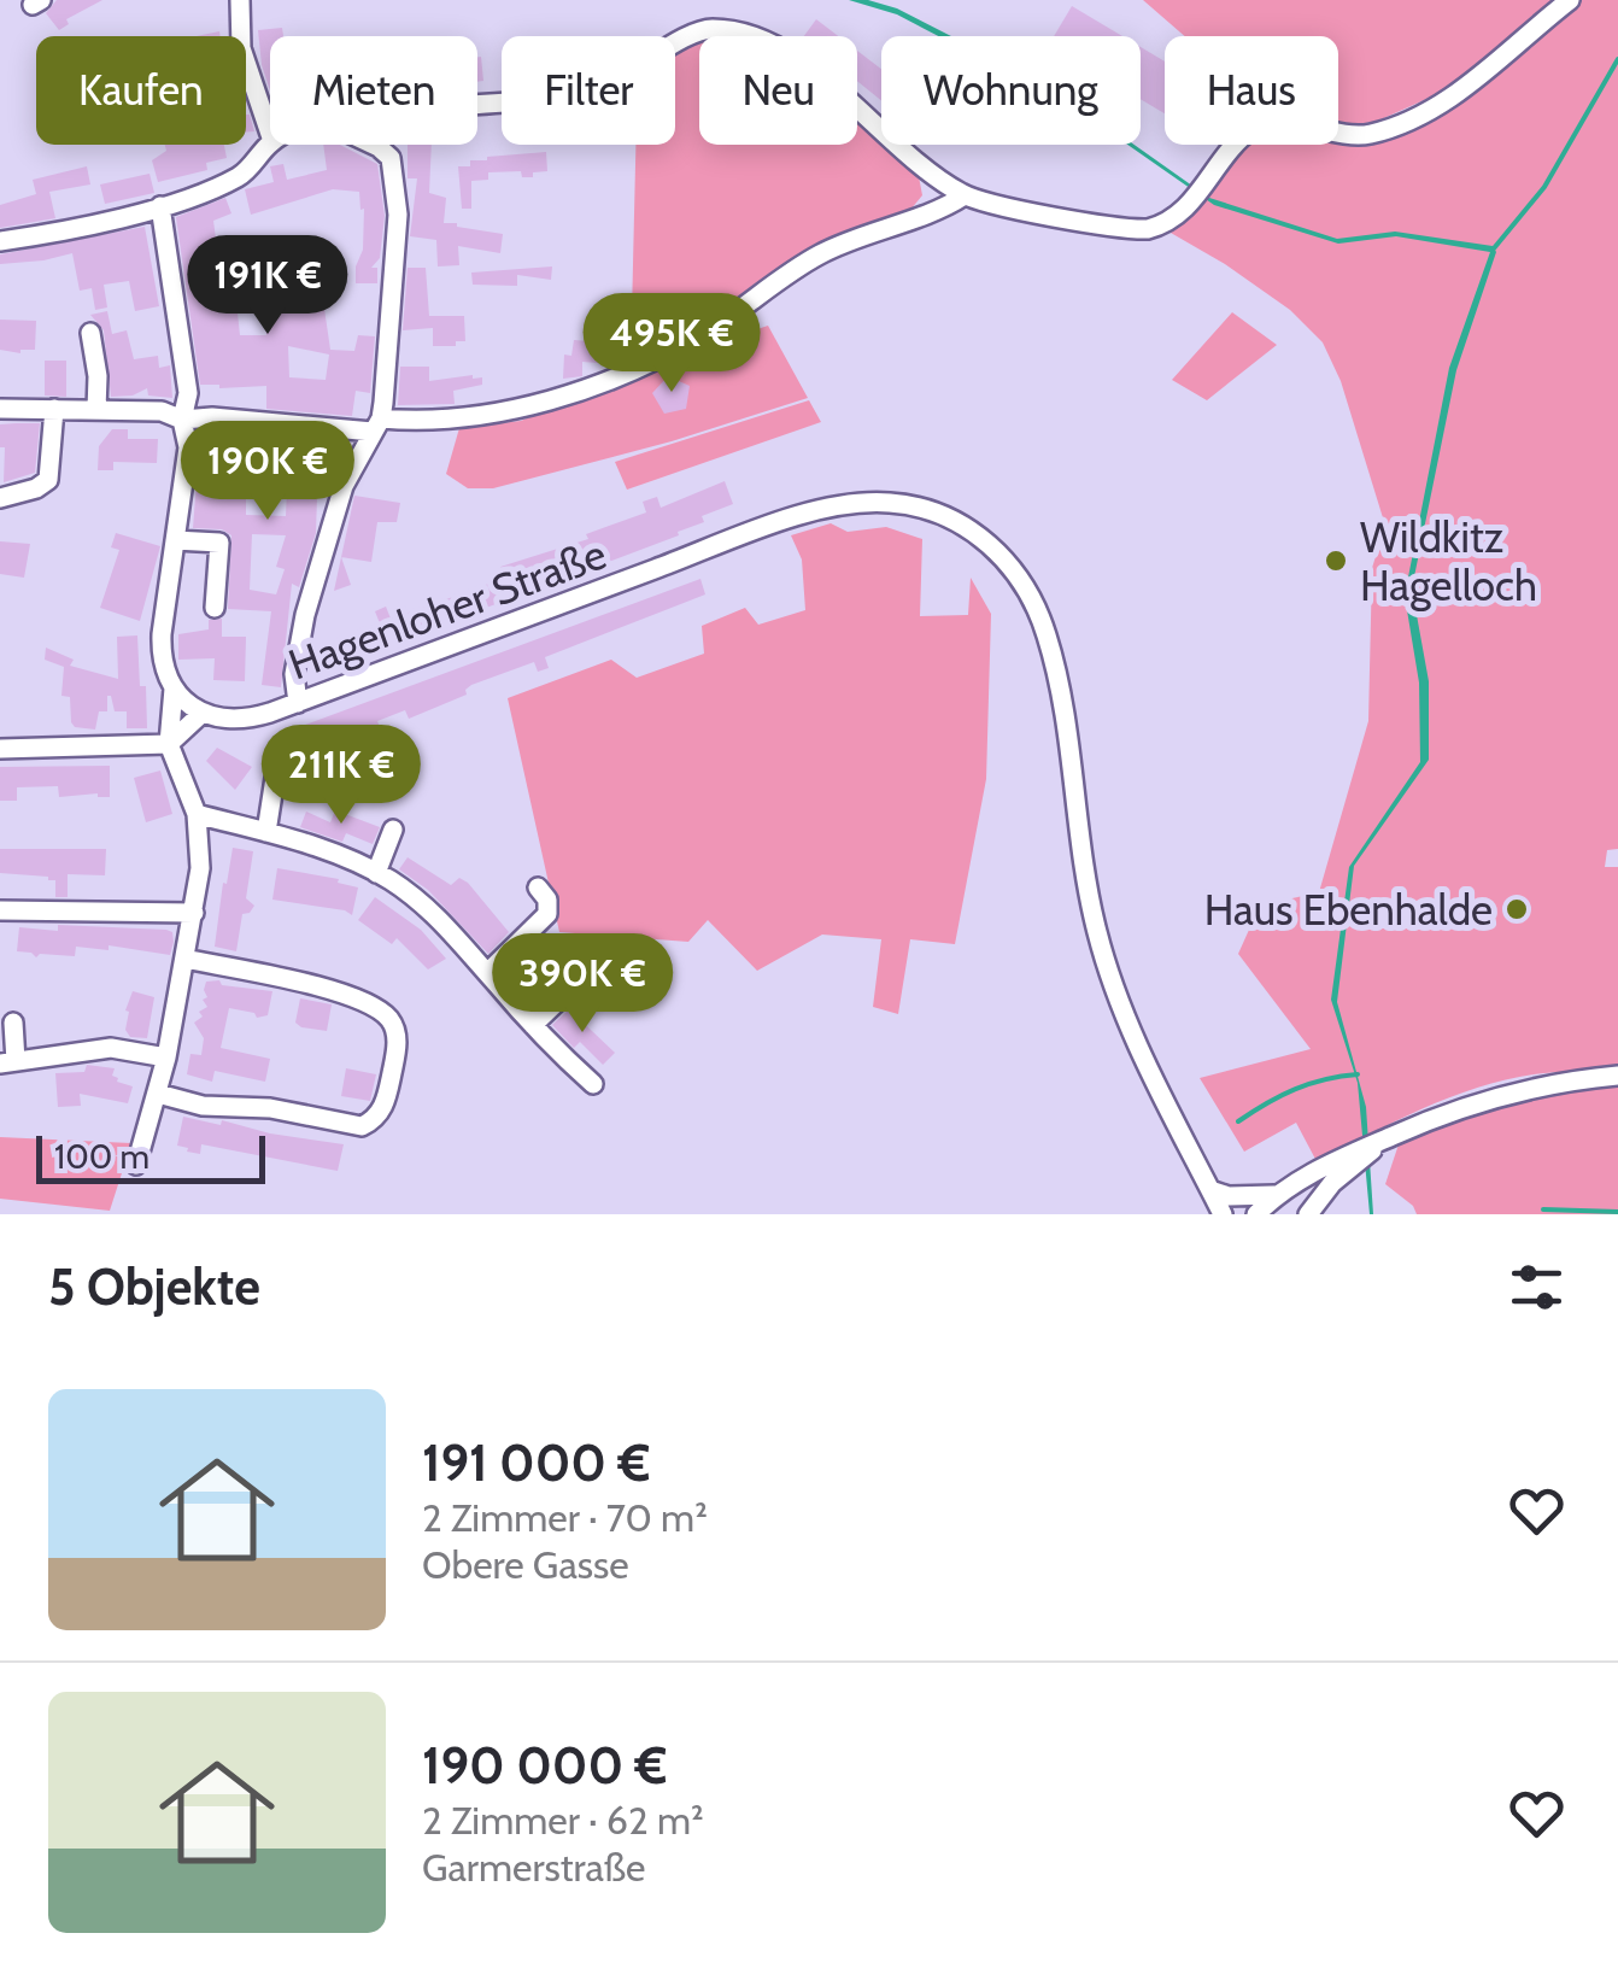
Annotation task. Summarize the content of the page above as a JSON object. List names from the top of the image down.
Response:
{
  "streets": {
    "street": ["Hagenloher Straße"]
  },
  "places": ["Wildkitz Hagelloch", "Haus Ebenhalde"],
  "scale_bar": "100 m",
  "page": {
    "chip": [
      "Kaufen",
      "Mieten",
      "Filter",
      "Neu",
      "Wohnung",
      "Haus"
    ],
    "price": [
      "191K €",
      "495K €",
      "190K €",
      "211K €",
      "390K €"
    ],
    "scale": "100 m",
    "heading": "5 Objekte",
    "list": [
      {
        "name": "191 000 €",
        "note": "2 Zimmer · 70 m² · Obere Gasse"
      },
      {
        "name": "190 000 €",
        "note": "2 Zimmer · 62 m² · Garmerstraße"
      }
    ]
  }
}
